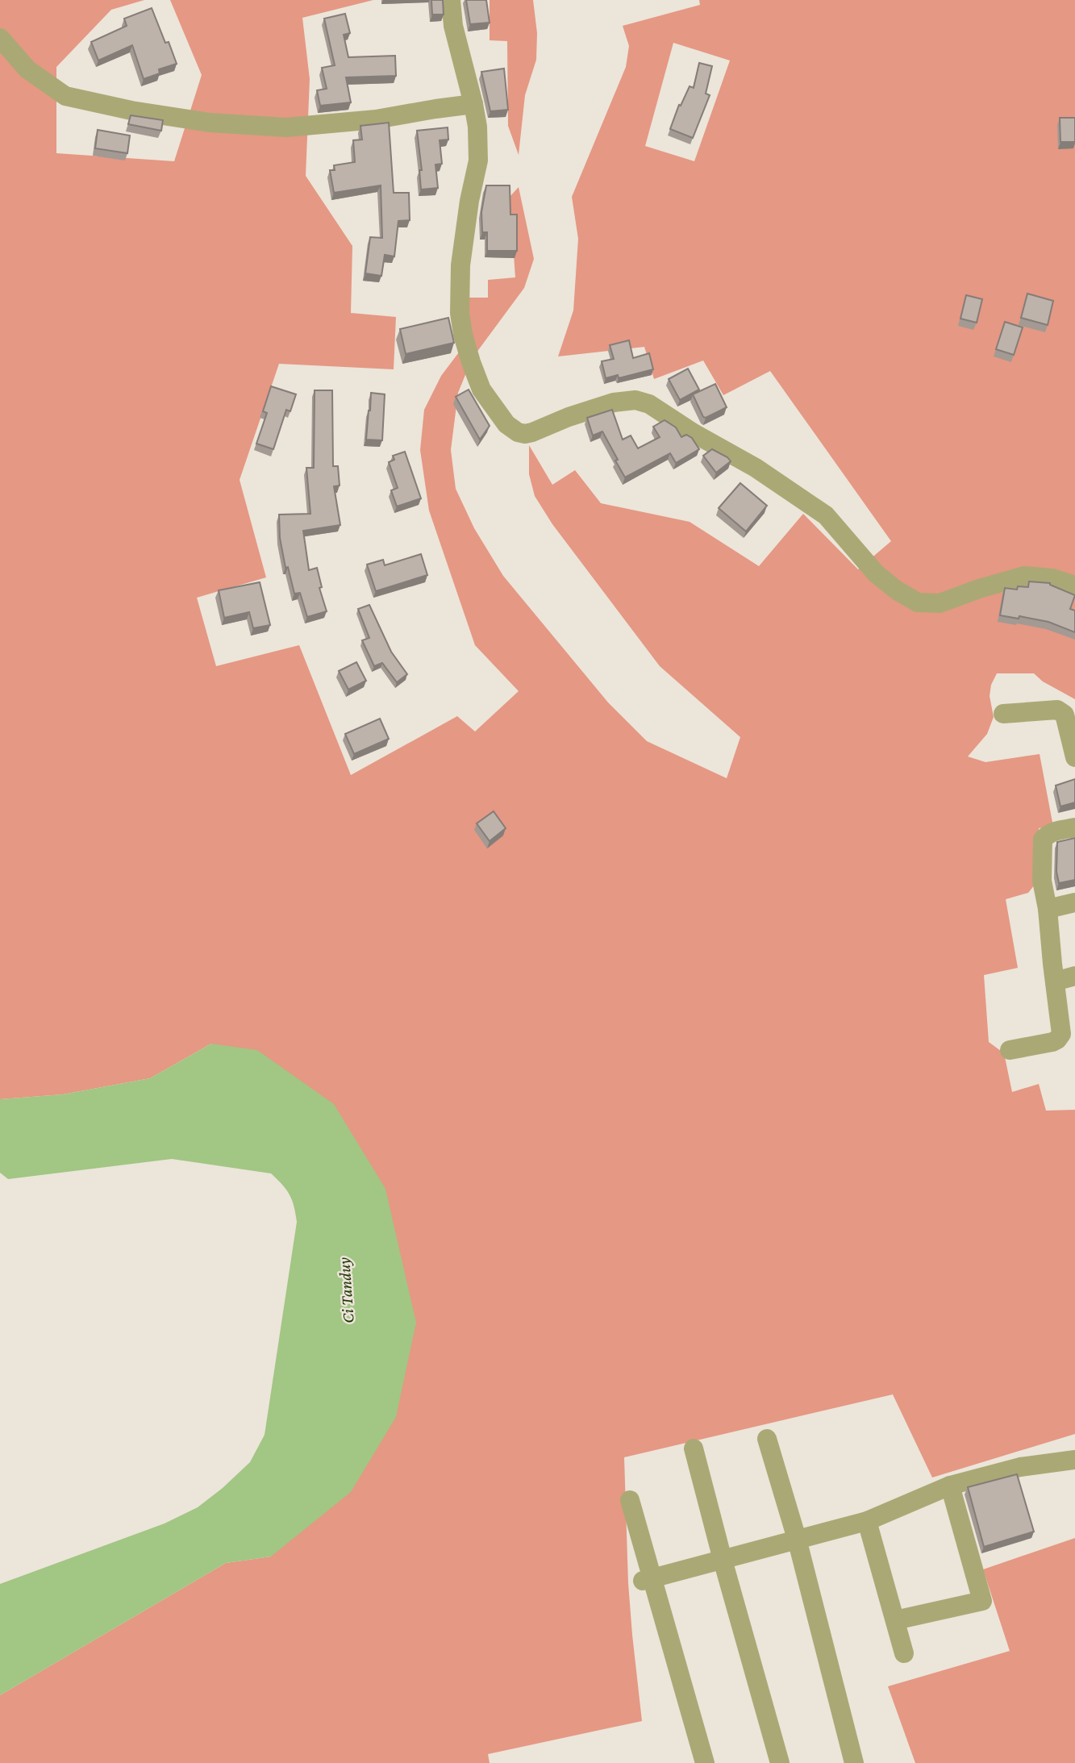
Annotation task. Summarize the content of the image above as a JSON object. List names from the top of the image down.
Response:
{
  "water": ["Ci Tanduy"]
}
